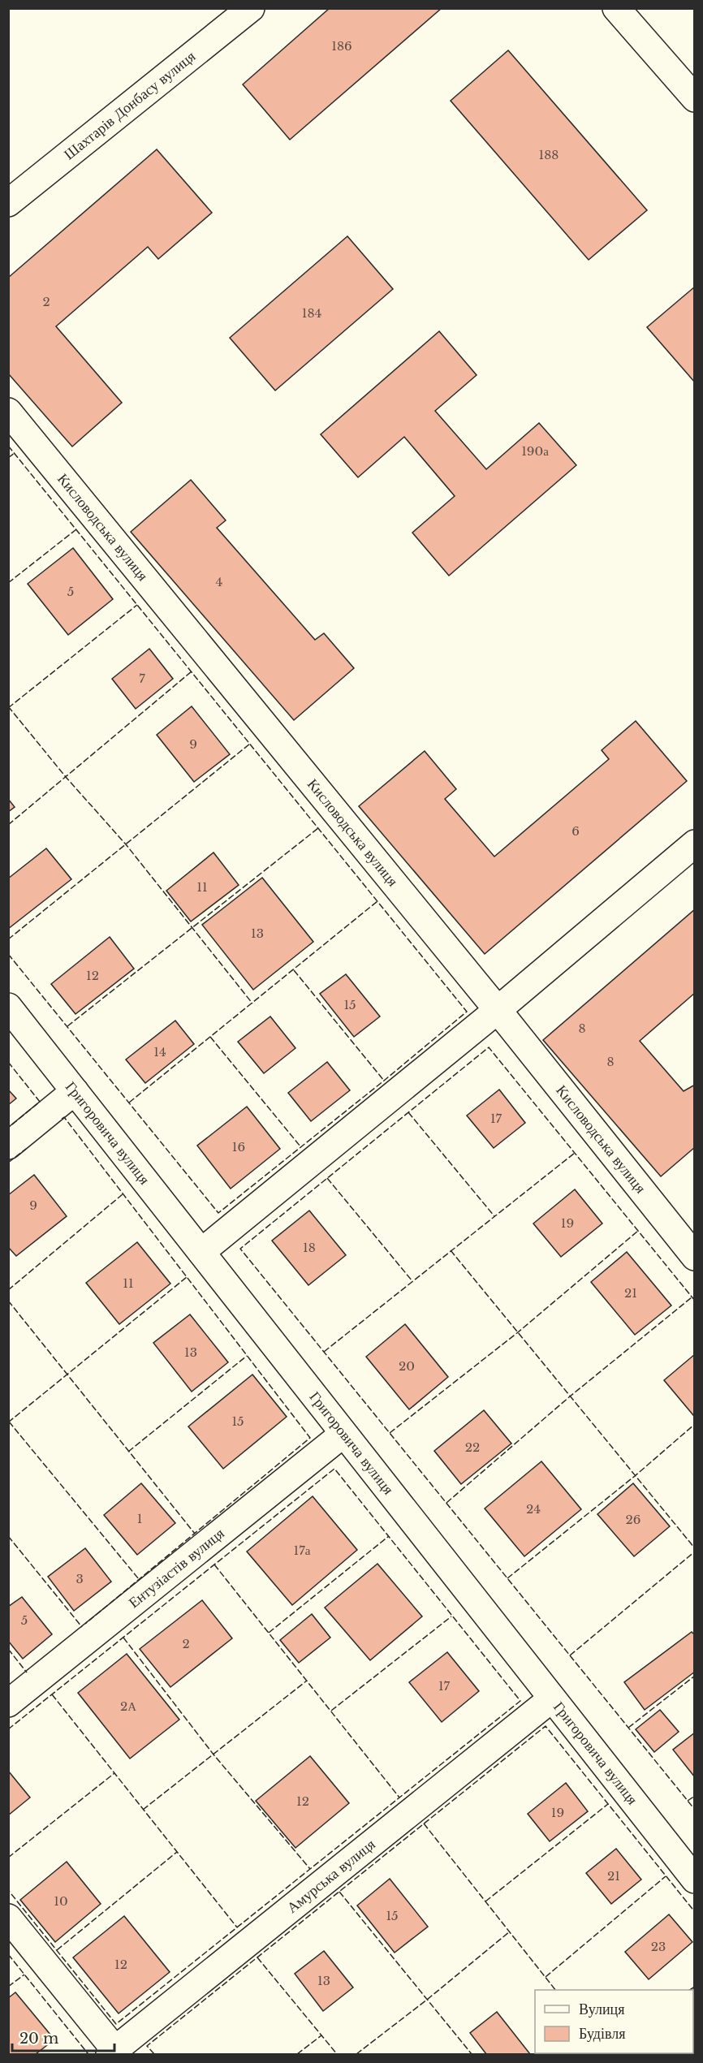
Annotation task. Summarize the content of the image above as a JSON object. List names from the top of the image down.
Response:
{
  "streets": {
    "street": [
      "Шахтарів Донбасу вулиця",
      "Кисловодська вулиця",
      "Григоровича вулиця",
      "Ентузіастів вулиця",
      "Амурська вулиця"
    ]
  },
  "crossings": [
    ["Григоровича вулиця", "Ентузіастів вулиця"],
    ["Григоровича вулиця", "Амурська вулиця"]
  ],
  "house_numbers": [
    "186",
    "188",
    "2",
    "184",
    "190а",
    "4",
    "5",
    "7",
    "9",
    "6",
    "11",
    "13",
    "12",
    "15",
    "8",
    "14",
    "8",
    "17",
    "16",
    "9",
    "19",
    "18",
    "11",
    "21",
    "13",
    "20",
    "15",
    "22",
    "24",
    "1",
    "26",
    "17а",
    "3",
    "5",
    "2",
    "17",
    "2А",
    "12",
    "19",
    "21",
    "10",
    "15",
    "23",
    "12",
    "13"
  ],
  "legend": ["Вулиця", "Будівля"],
  "scale_bar": "20 m"
}
